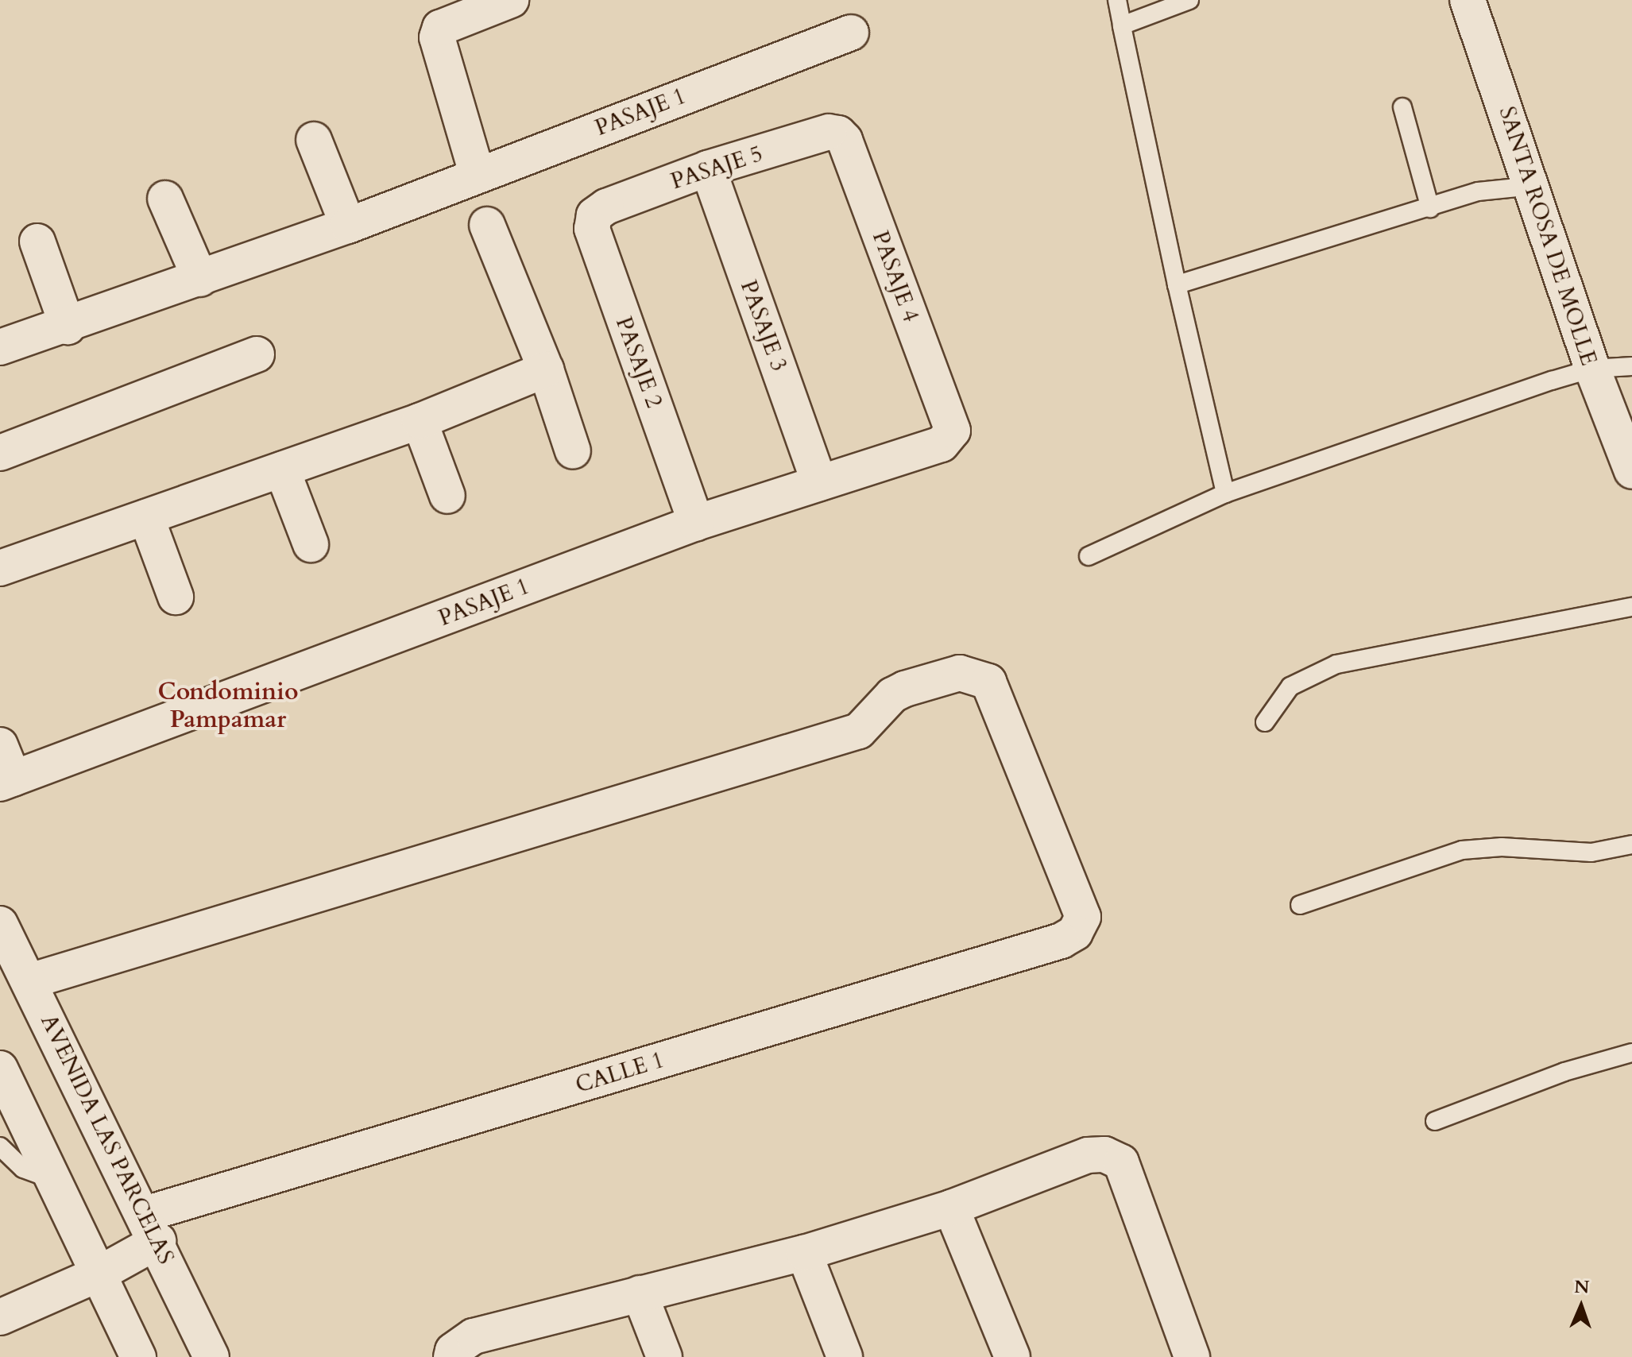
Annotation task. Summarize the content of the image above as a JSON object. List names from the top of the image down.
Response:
{
  "streets": {
    "street": [
      "PASAJE 1",
      "PASAJE 5",
      "SANTA ROSA DE MOLLE",
      "PASAJE 4",
      "PASAJE 3",
      "PASAJE 2",
      "CALLE 1",
      "AVENIDA LAS PARCELAS"
    ]
  },
  "crossings": [
    ["PASAJE 1", "PASAJE 4"],
    ["PASAJE 1", "PASAJE 3"],
    ["PASAJE 1", "PASAJE 2"],
    ["PASAJE 5", "PASAJE 4"],
    ["PASAJE 5", "PASAJE 3"],
    ["PASAJE 5", "PASAJE 2"],
    ["CALLE 1", "AVENIDA LAS PARCELAS"]
  ],
  "districts": ["Condominio Pampamar"],
  "north": "top"
}
